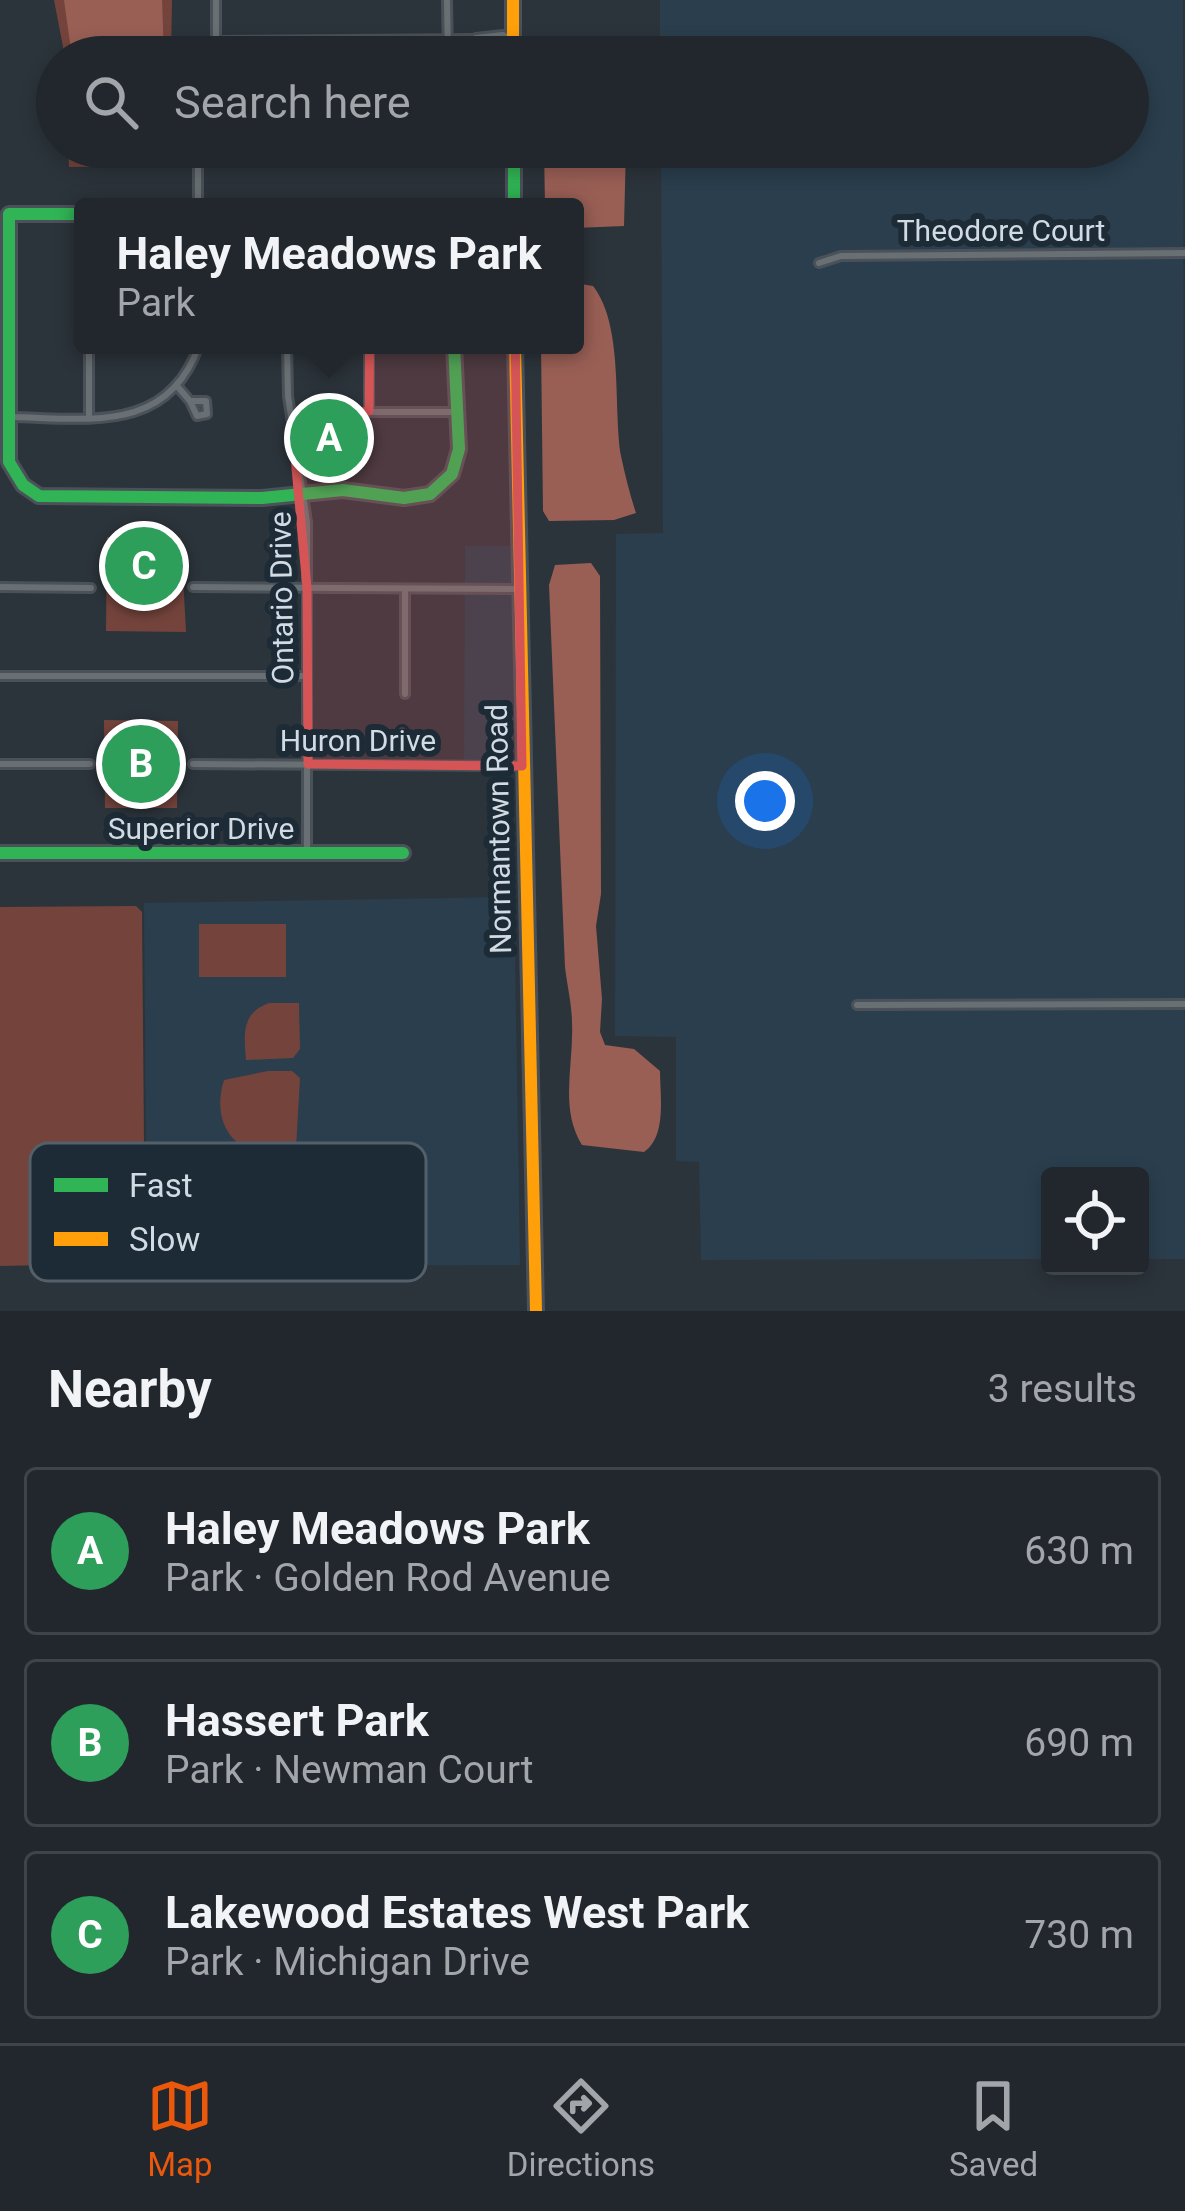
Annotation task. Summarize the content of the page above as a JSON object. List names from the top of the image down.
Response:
{
  "streets": {
    "street": [
      "Theodore Court",
      "Ontario Drive",
      "Huron Drive",
      "Superior Drive",
      "Normantown Road"
    ]
  },
  "crossings": [
    ["Ontario Drive", "Huron Drive"],
    ["Ontario Drive", "Superior Drive"],
    ["Huron Drive", "Normantown Road"]
  ],
  "legend": ["Fast", "Slow"],
  "page": {
    "search": "Search here",
    "popup": ["Haley Meadows Park", "Park"],
    "pins": ["A", "C", "B"],
    "heading": ["Nearby", "3 results"],
    "list": [
      {
        "mark": "A",
        "name": "Haley Meadows Park",
        "note": "Park · Golden Rod Avenue",
        "value": "630 m"
      },
      {
        "mark": "B",
        "name": "Hassert Park",
        "note": "Park · Newman Court",
        "value": "690 m"
      },
      {
        "mark": "C",
        "name": "Lakewood Estates West Park",
        "note": "Park · Michigan Drive",
        "value": "730 m"
      }
    ],
    "nav": ["Map", "Directions", "Saved"]
  }
}
